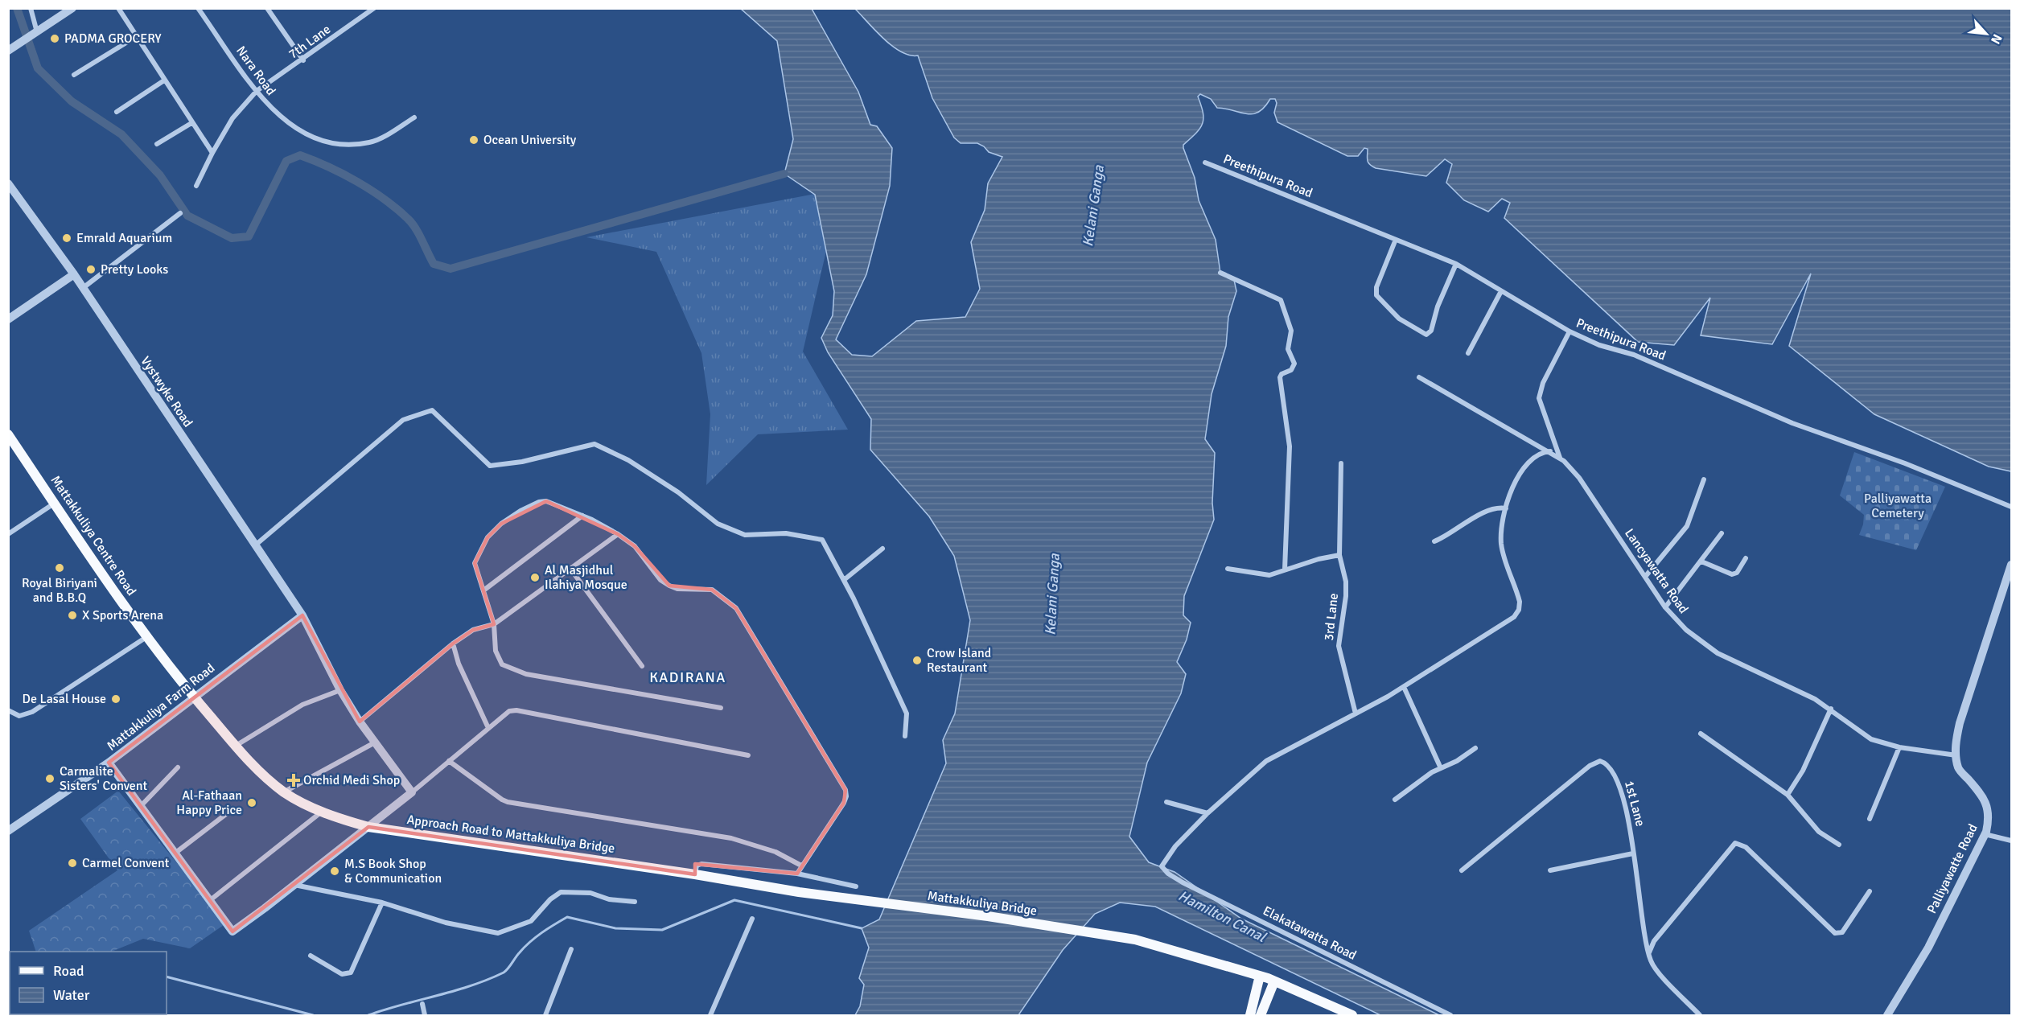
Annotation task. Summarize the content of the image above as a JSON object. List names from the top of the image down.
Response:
{
  "streets": {
    "main road": ["Mattakkuliya Centre Road", "Approach Road to Mattakkuliya Bridge", "Mattakkuliya Bridge"],
    "street": [
      "7th Lane",
      "Nara Road",
      "Preethipura Road",
      "Vystwyke Road",
      "Lancyawatta Road",
      "3rd Lane",
      "Mattakkuliya Farm Road",
      "1st Lane",
      "Palliyawatte Road",
      "Elakatawatta Road"
    ]
  },
  "crossings": [
    ["7th Lane", "Nara Road"],
    ["Vystwyke Road", "Mattakkuliya Farm Road"],
    ["Mattakkuliya Centre Road", "Mattakkuliya Farm Road"],
    ["Mattakkuliya Centre Road", "Approach Road to Mattakkuliya Bridge"],
    ["Lancyawatta Road", "Palliyawatte Road"],
    ["Mattakkuliya Farm Road", "Approach Road to Mattakkuliya Bridge"],
    ["Approach Road to Mattakkuliya Bridge", "Mattakkuliya Bridge"]
  ],
  "districts": ["KADIRANA"],
  "water": ["Kelani Ganga", "Hamilton Canal"],
  "parks": ["Palliyawatta Cemetery"],
  "places": {
    "other": [
      "PADMA GROCERY",
      "Ocean University",
      "Emrald Aquarium",
      "Pretty Looks",
      "Royal Biriyani and B.B.Q",
      "Al Masjidhul Ilahiya Mosque",
      "X Sports Arena",
      "Crow Island Restaurant",
      "De Lasal House",
      "Carmalite Sisters' Convent",
      "Al-Fathaan Happy Price",
      "Carmel Convent",
      "M.S Book Shop & Communication"
    ],
    "health": ["Orchid Medi Shop"]
  },
  "legend": ["Road", "Water"],
  "north": "bottom right"
}
